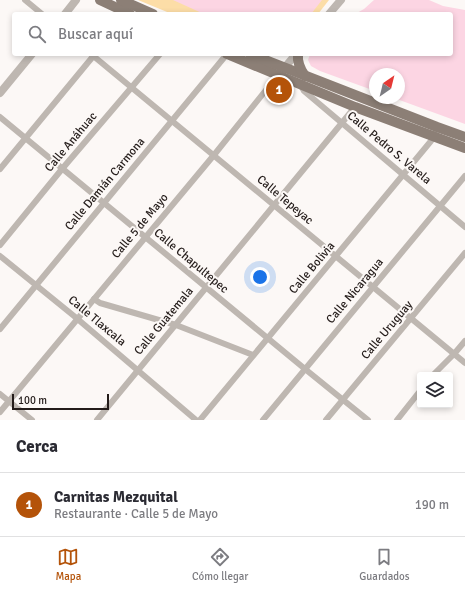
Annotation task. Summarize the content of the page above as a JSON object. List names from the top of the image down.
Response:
{
  "streets": {
    "street": [
      "Calle Anáhuac",
      "Calle Pedro S. Varela",
      "Calle Damián Carmona",
      "Calle Tepeyac",
      "Calle 5 de Mayo",
      "Calle Chapultepec",
      "Calle Bolivia",
      "Calle Nicaragua",
      "Calle Tlaxcala",
      "Calle Guatemala",
      "Calle Uruguay"
    ]
  },
  "crossings": [
    ["Calle Anáhuac", "Calle Tepeyac"],
    ["Calle Anáhuac", "Calle Chapultepec"],
    ["Calle Pedro S. Varela", "Calle Bolivia"],
    ["Calle Pedro S. Varela", "Calle Nicaragua"],
    ["Calle Pedro S. Varela", "Calle Guatemala"],
    ["Calle Damián Carmona", "Calle Tepeyac"],
    ["Calle Damián Carmona", "Calle Chapultepec"],
    ["Calle Damián Carmona", "Calle Tlaxcala"],
    ["Calle Tepeyac", "Calle 5 de Mayo"],
    ["Calle Tepeyac", "Calle Bolivia"],
    ["Calle Tepeyac", "Calle Nicaragua"],
    ["Calle Tepeyac", "Calle Guatemala"],
    ["Calle Tepeyac", "Calle Uruguay"],
    ["Calle 5 de Mayo", "Calle Chapultepec"],
    ["Calle 5 de Mayo", "Calle Tlaxcala"],
    ["Calle Chapultepec", "Calle Bolivia"],
    ["Calle Chapultepec", "Calle Nicaragua"],
    ["Calle Chapultepec", "Calle Guatemala"],
    ["Calle Chapultepec", "Calle Uruguay"],
    ["Calle Tlaxcala", "Calle Guatemala"]
  ],
  "scale_bar": "100 m",
  "north": "top right",
  "page": {
    "search": "Buscar aquí",
    "pins": "1",
    "scale": "100 m",
    "heading": "Cerca",
    "list": [
      {
        "mark": "1",
        "name": "Carnitas Mezquital",
        "note": "Restaurante · Calle 5 de Mayo",
        "value": "190 m"
      }
    ],
    "nav": ["Mapa", "Cómo llegar", "Guardados"]
  }
}
